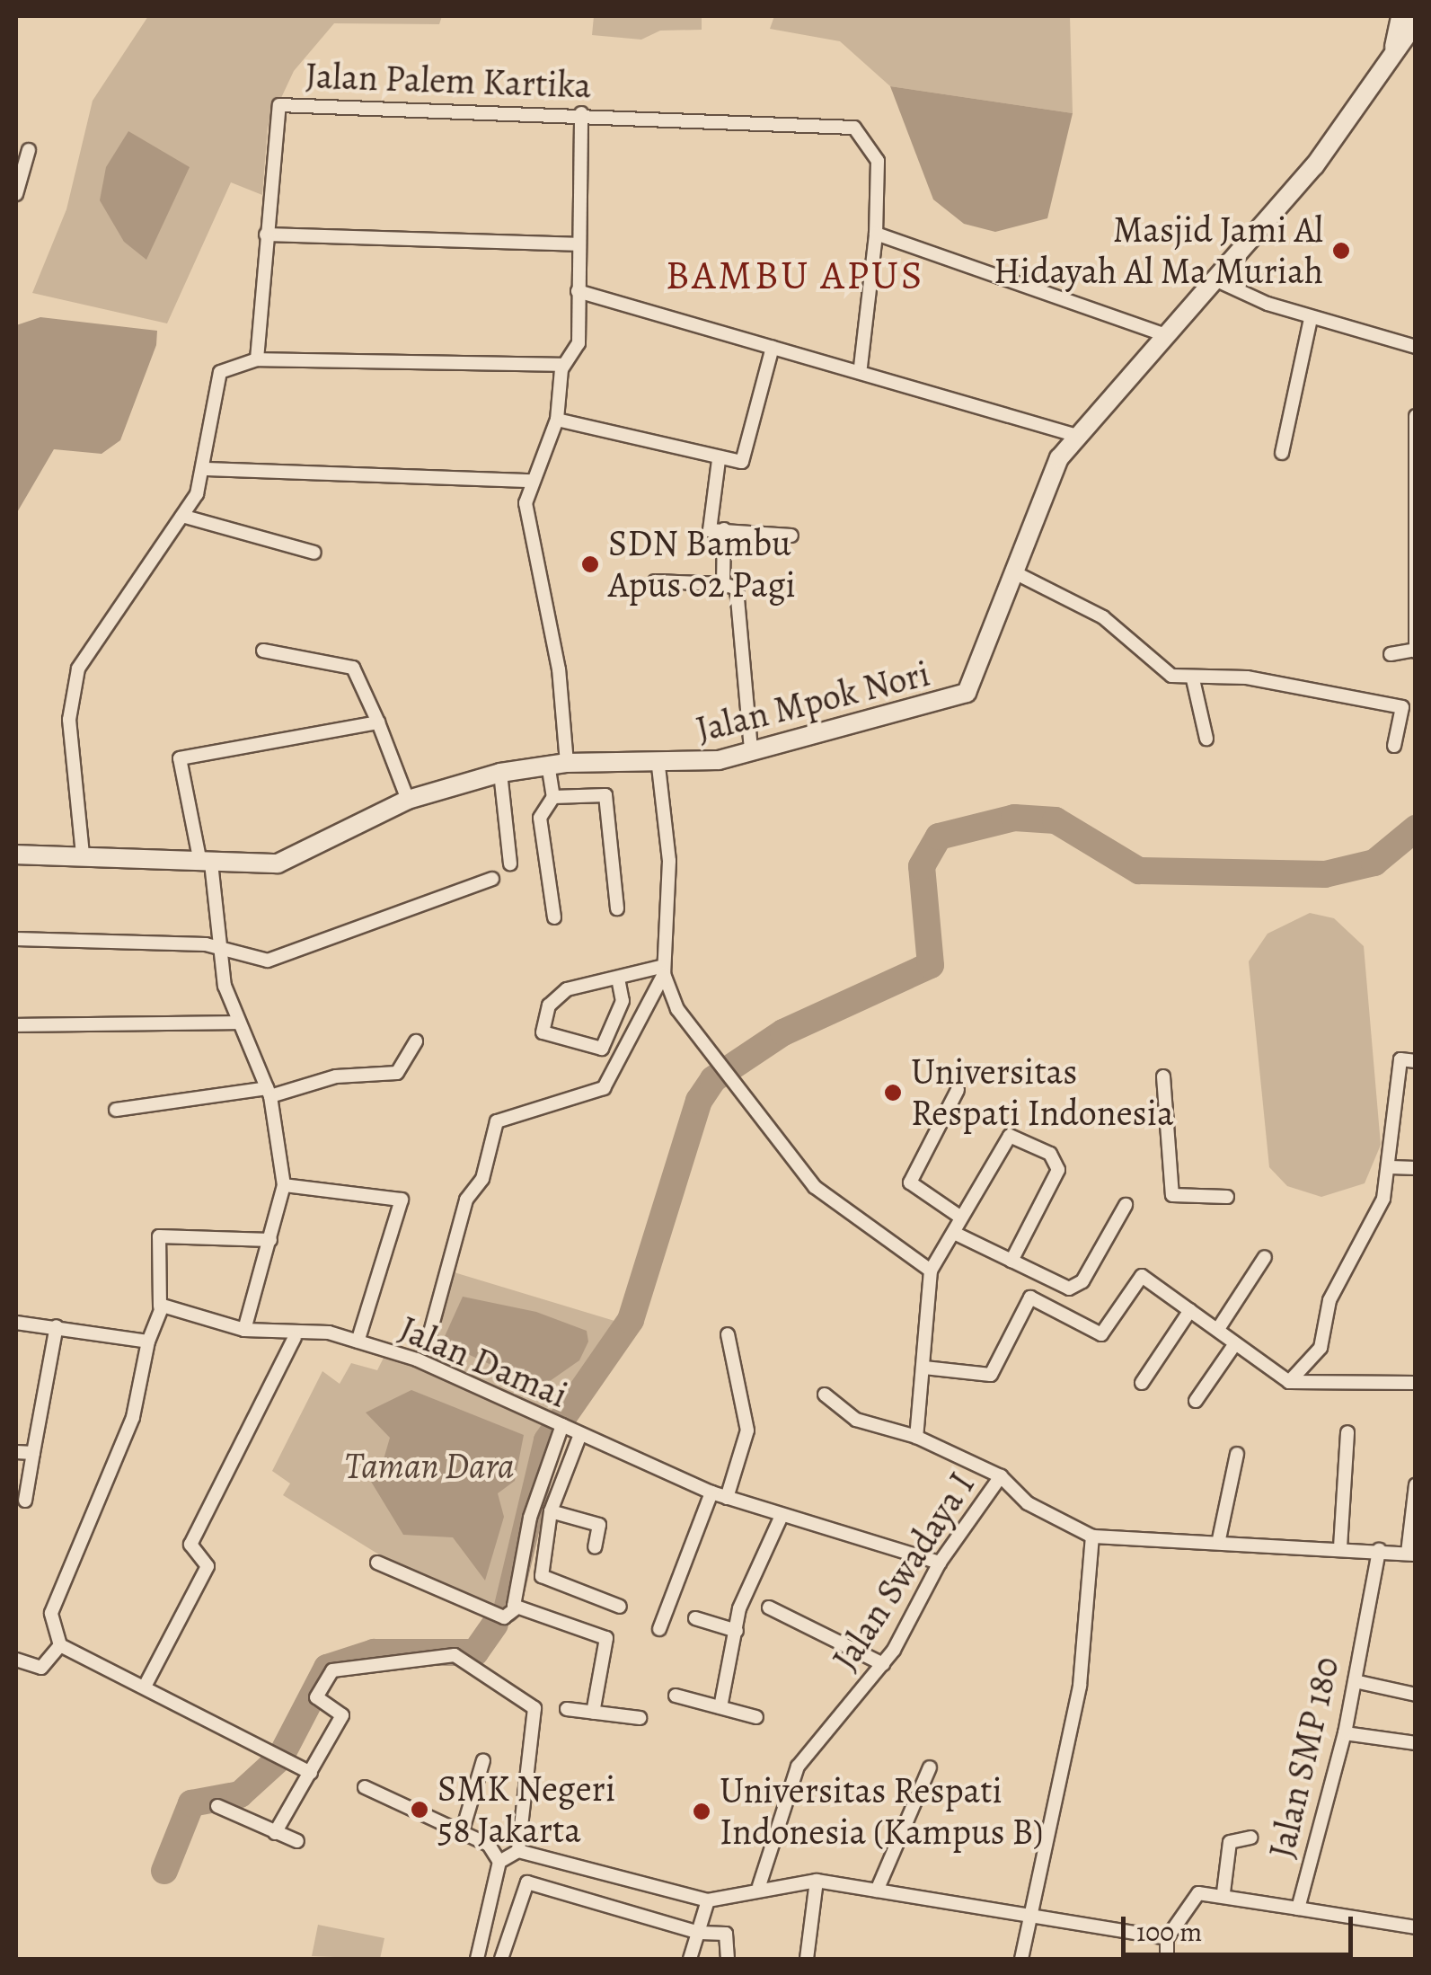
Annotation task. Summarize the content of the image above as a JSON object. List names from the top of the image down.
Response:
{
  "streets": {
    "main road": ["Jalan Mpok Nori"],
    "street": [
      "Jalan Palem Kartika",
      "Jalan Damai",
      "Jalan Swadaya I",
      "Jalan SMP 180"
    ]
  },
  "crossings": [
    ["Jalan Damai", "Jalan Swadaya I"]
  ],
  "districts": ["BAMBU APUS"],
  "parks": ["Taman Dara"],
  "places": [
    "Masjid Jami Al Hidayah Al Ma Muriah",
    "SDN Bambu Apus 02 Pagi",
    "Universitas Respati Indonesia",
    "SMK Negeri 58 Jakarta",
    "Universitas Respati Indonesia (Kampus B)"
  ],
  "scale_bar": "100 m"
}
